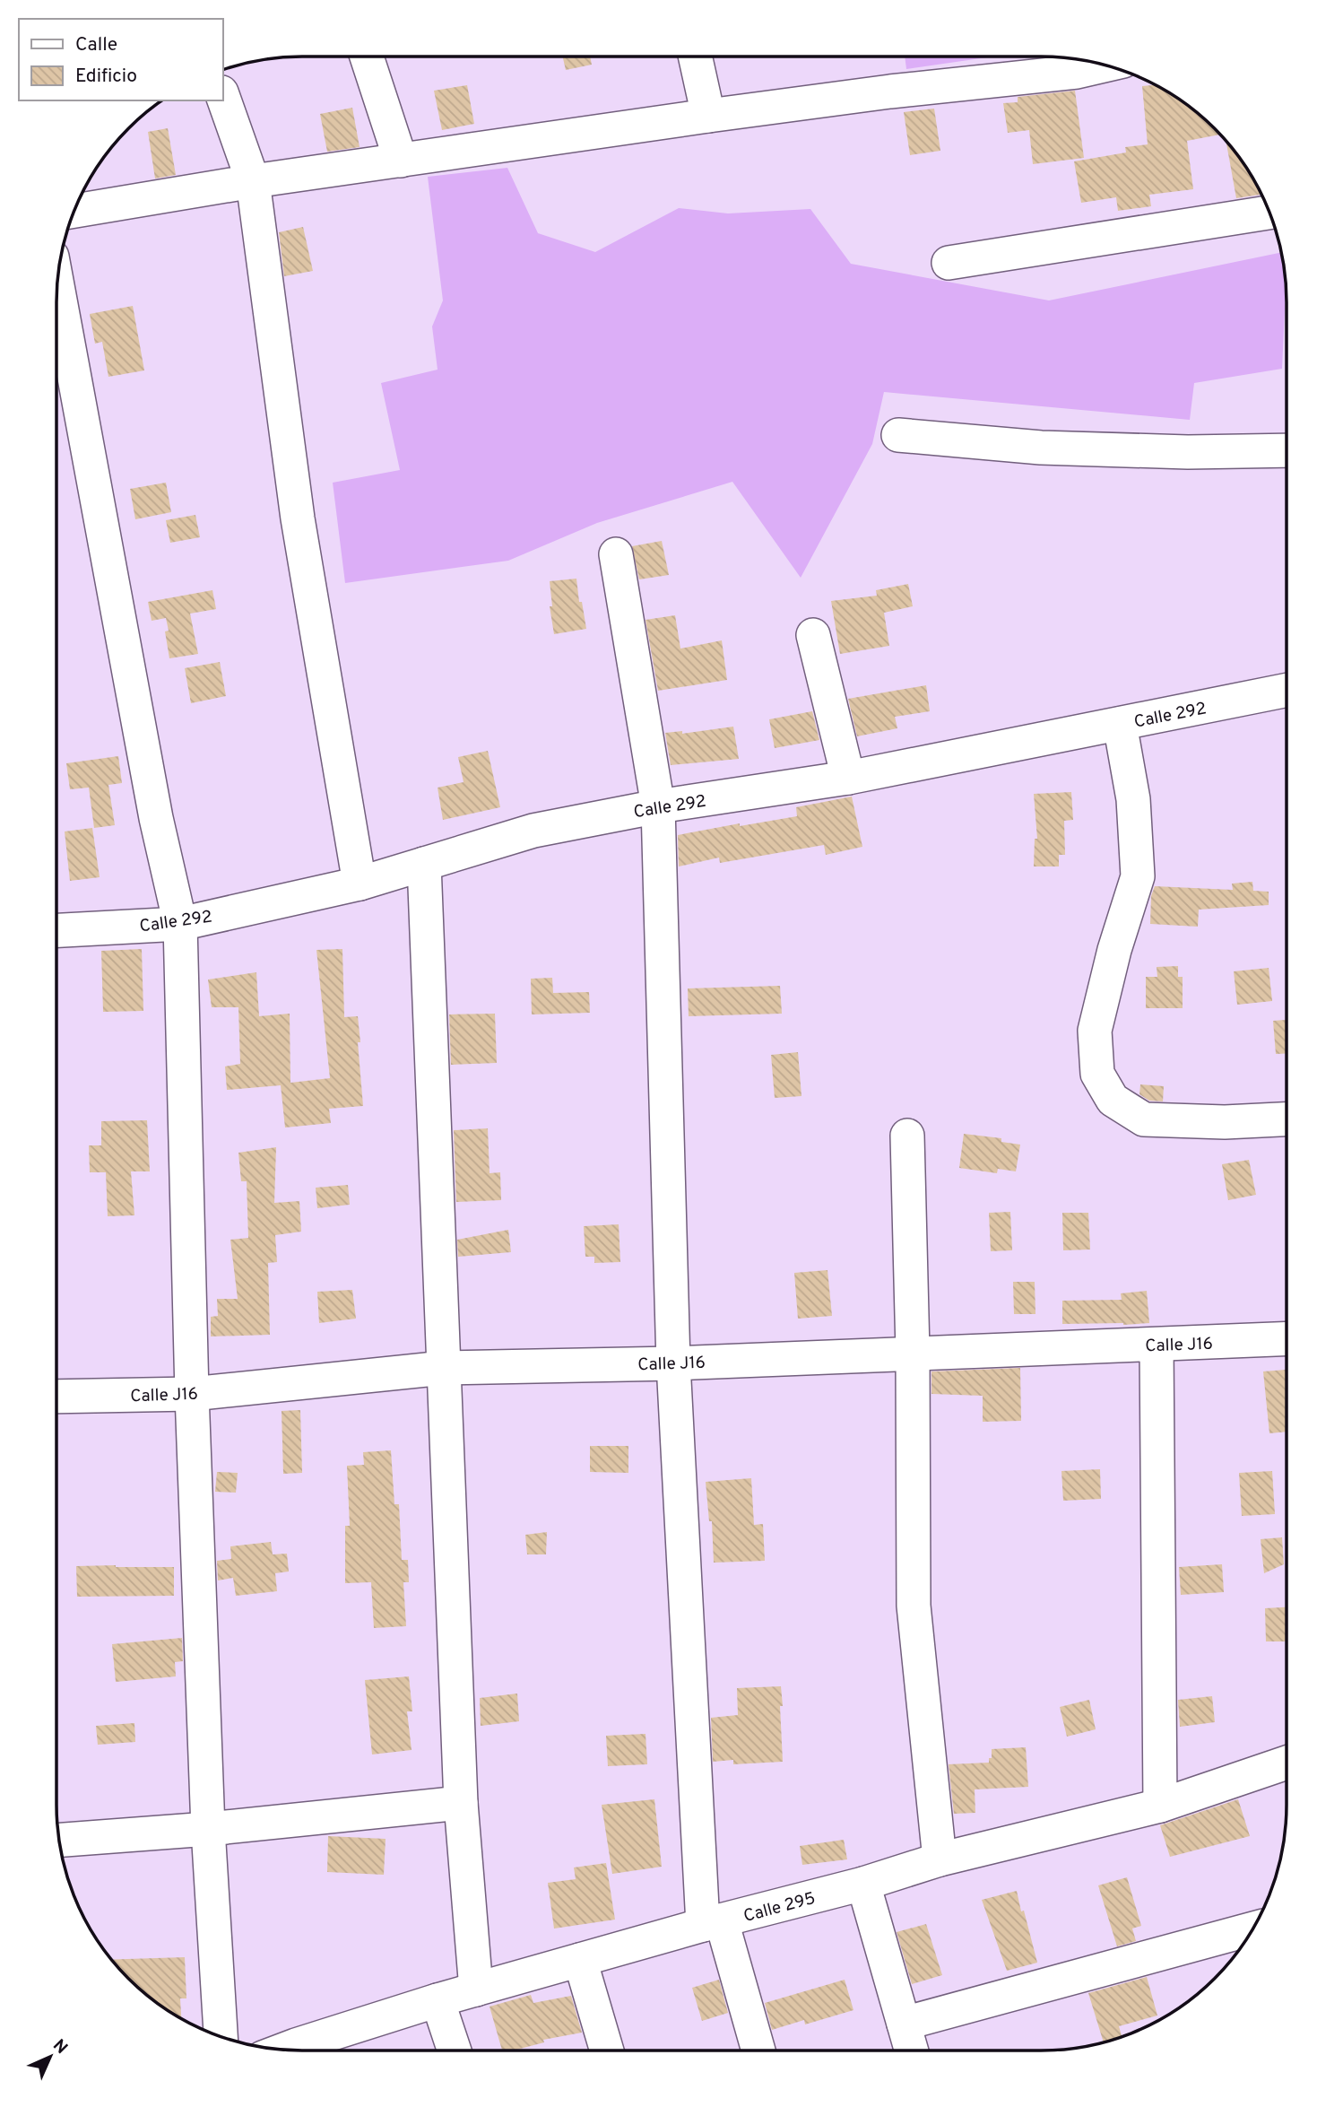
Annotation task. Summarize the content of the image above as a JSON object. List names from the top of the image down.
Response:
{
  "streets": {
    "street": ["Calle 292", "Calle J16", "Calle 295"]
  },
  "legend": ["Calle", "Edificio"],
  "north": "top right"
}
